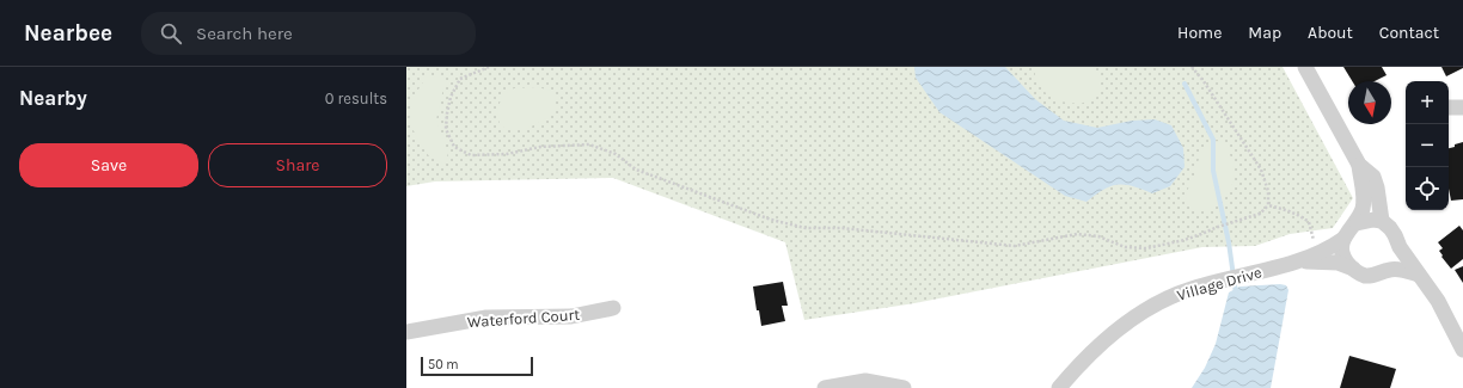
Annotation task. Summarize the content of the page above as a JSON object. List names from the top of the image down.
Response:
{
  "streets": {
    "street": ["Village Drive", "Waterford Court"]
  },
  "scale_bar": "50 m",
  "north": "bottom",
  "page": {
    "header": "Nearbee",
    "search": "Search here",
    "nav": [
      "Home",
      "Map",
      "About",
      "Contact"
    ],
    "heading": ["Nearby", "0 results"],
    "map_buttons": ["+", "−"],
    "buttons": ["Save", "Share"],
    "scale": "50 m"
  }
}
